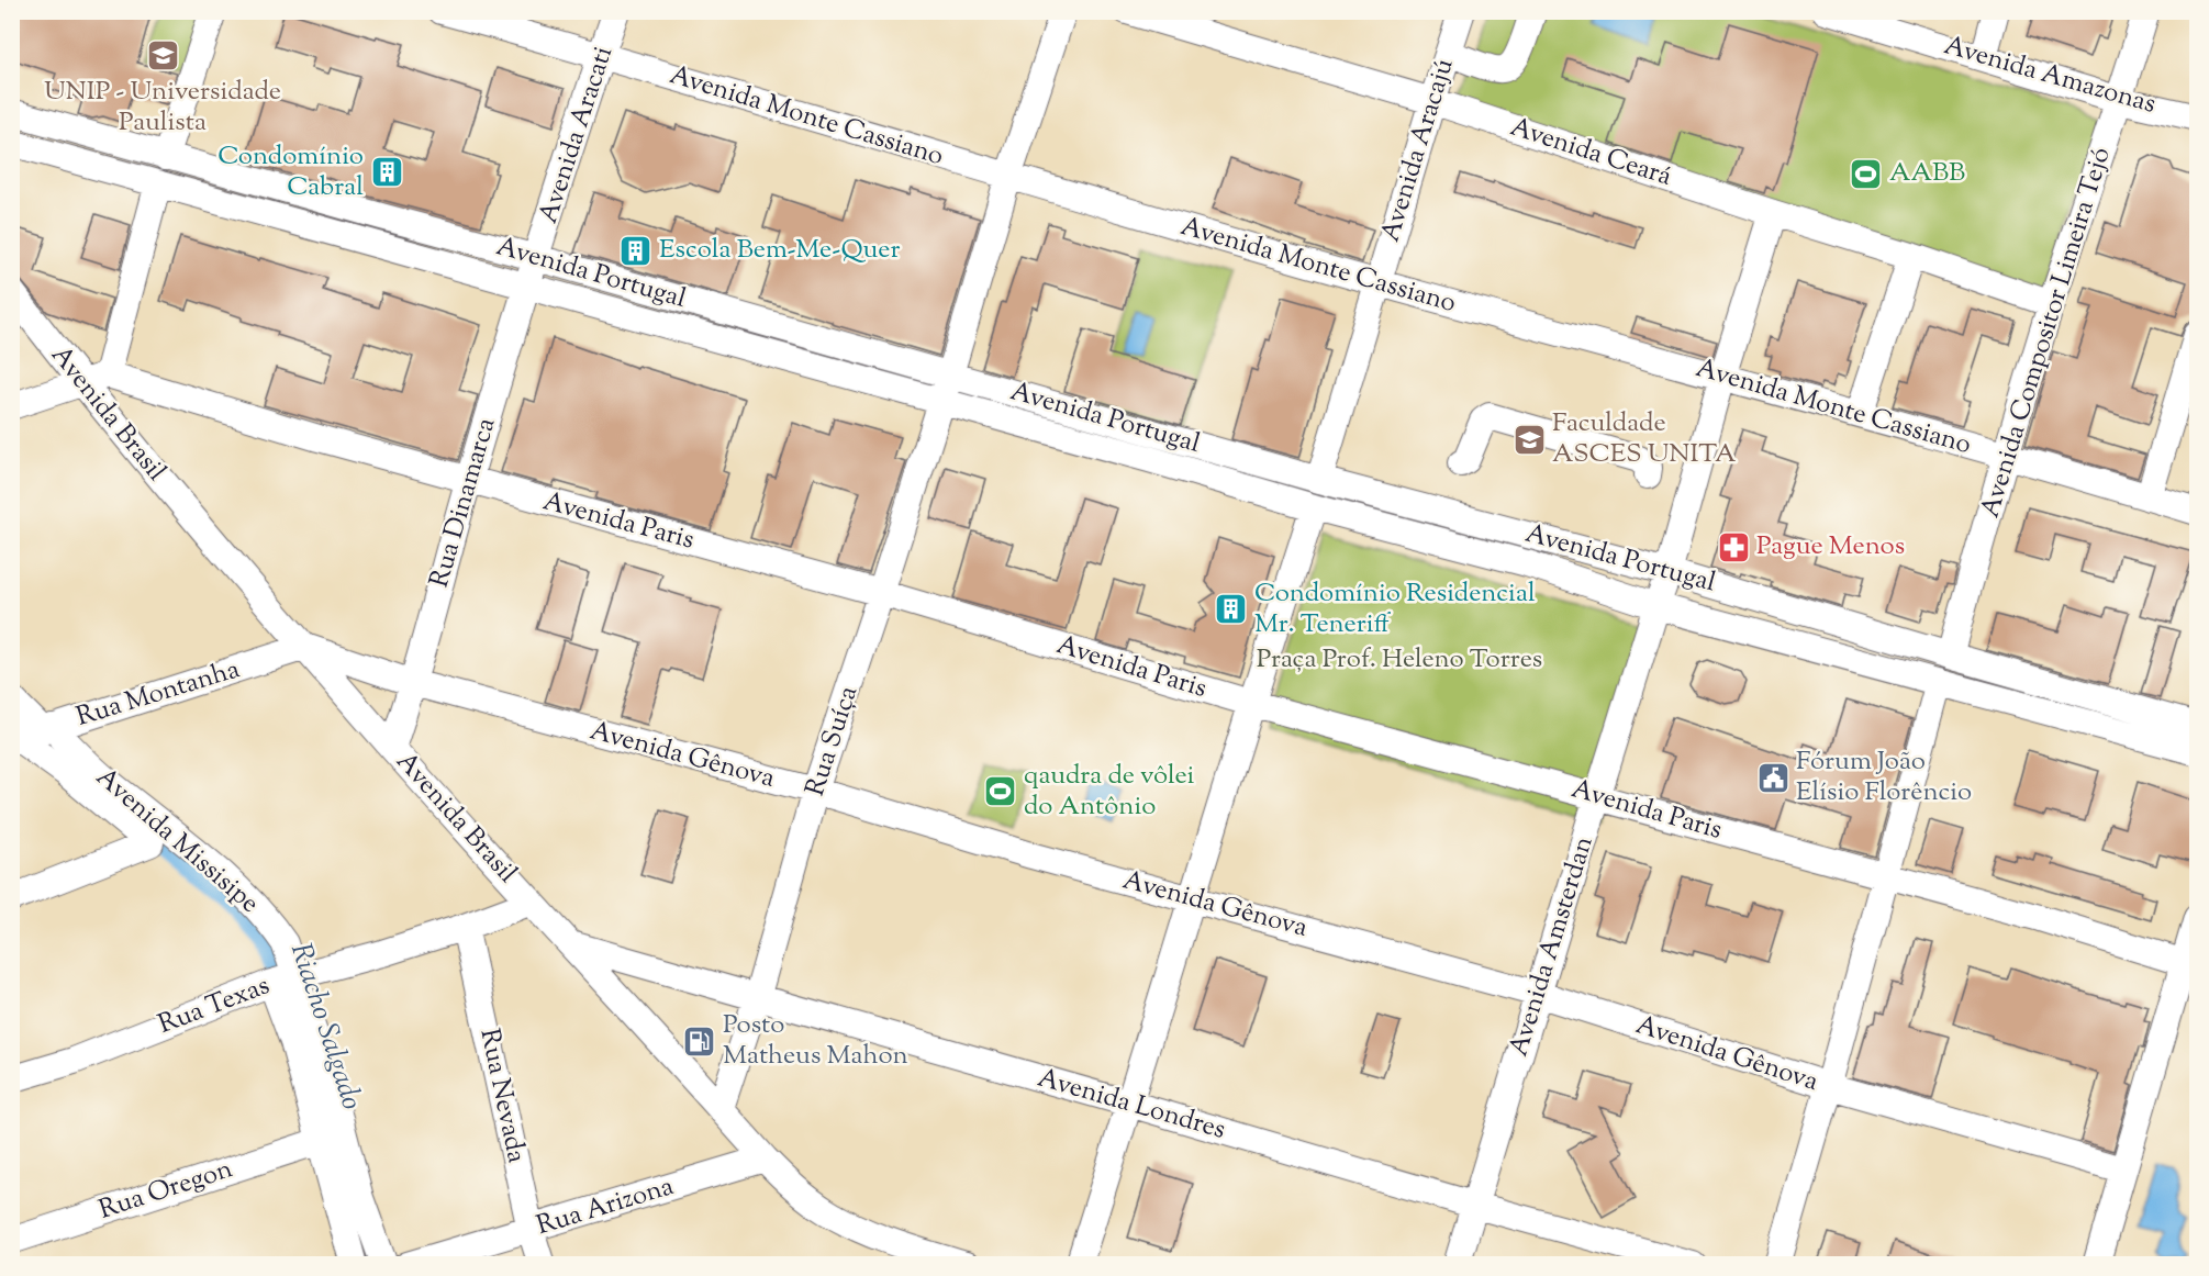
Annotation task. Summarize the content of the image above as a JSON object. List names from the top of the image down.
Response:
{
  "streets": {
    "street": [
      "Avenida Amazonas",
      "Avenida Monte Cassiano",
      "Avenida Aracati",
      "Avenida Aracajú",
      "Avenida Ceará",
      "Avenida Portugal",
      "Avenida Compositor Limeira Tejó",
      "Avenida Brasil",
      "Rua Dinamarca",
      "Avenida Paris",
      "Rua Montanha",
      "Rua Suíça",
      "Avenida Gênova",
      "Avenida Missisipe",
      "Avenida Amsterdan",
      "Rua Texas",
      "Rua Nevada",
      "Avenida Londres",
      "Rua Oregon",
      "Rua Arizona"
    ]
  },
  "crossings": [
    ["Avenida Amazonas", "Avenida Compositor Limeira Tejó"],
    ["Avenida Monte Cassiano", "Avenida Aracati"],
    ["Avenida Monte Cassiano", "Avenida Aracajú"],
    ["Avenida Monte Cassiano", "Avenida Compositor Limeira Tejó"],
    ["Avenida Monte Cassiano", "Rua Suíça"],
    ["Avenida Monte Cassiano", "Avenida Amsterdan"],
    ["Avenida Aracati", "Avenida Portugal"],
    ["Avenida Aracati", "Rua Dinamarca"],
    ["Avenida Aracajú", "Avenida Ceará"],
    ["Avenida Aracajú", "Avenida Portugal"],
    ["Avenida Ceará", "Avenida Compositor Limeira Tejó"],
    ["Avenida Ceará", "Avenida Amsterdan"],
    ["Avenida Portugal", "Avenida Compositor Limeira Tejó"],
    ["Avenida Portugal", "Rua Dinamarca"],
    ["Avenida Portugal", "Rua Suíça"],
    ["Avenida Portugal", "Avenida Amsterdan"],
    ["Avenida Brasil", "Rua Dinamarca"],
    ["Avenida Brasil", "Rua Montanha"],
    ["Avenida Brasil", "Rua Suíça"],
    ["Avenida Brasil", "Avenida Gênova"],
    ["Avenida Brasil", "Rua Texas"],
    ["Avenida Brasil", "Avenida Londres"],
    ["Avenida Brasil", "Rua Arizona"],
    ["Rua Dinamarca", "Avenida Paris"],
    ["Rua Dinamarca", "Avenida Gênova"],
    ["Avenida Paris", "Rua Suíça"],
    ["Avenida Paris", "Avenida Amsterdan"],
    ["Rua Montanha", "Avenida Gênova"],
    ["Rua Montanha", "Avenida Missisipe"],
    ["Rua Suíça", "Avenida Gênova"],
    ["Rua Suíça", "Avenida Londres"],
    ["Avenida Gênova", "Avenida Amsterdan"],
    ["Avenida Missisipe", "Rua Texas"],
    ["Avenida Missisipe", "Rua Oregon"],
    ["Avenida Amsterdan", "Avenida Londres"],
    ["Rua Texas", "Rua Nevada"],
    ["Rua Nevada", "Rua Arizona"]
  ],
  "water": ["Riacho Salgado"],
  "parks": ["Praça Prof. Heleno Torres"],
  "places": {
    "school or university": ["UNIP - Universidade Paulista", "Faculdade ASCES UNITA"],
    "building": ["Condomínio Cabral", "Escola Bem-Me-Quer", "Condomínio Residencial Mr. Teneriff"],
    "sports": ["AABB", "qaudra de vôlei do Antônio"],
    "pharmacy": ["Pague Menos"],
    "public building": ["Fórum João Elísio Florêncio"],
    "fuel station": ["Posto Matheus Mahon"]
  }
}
